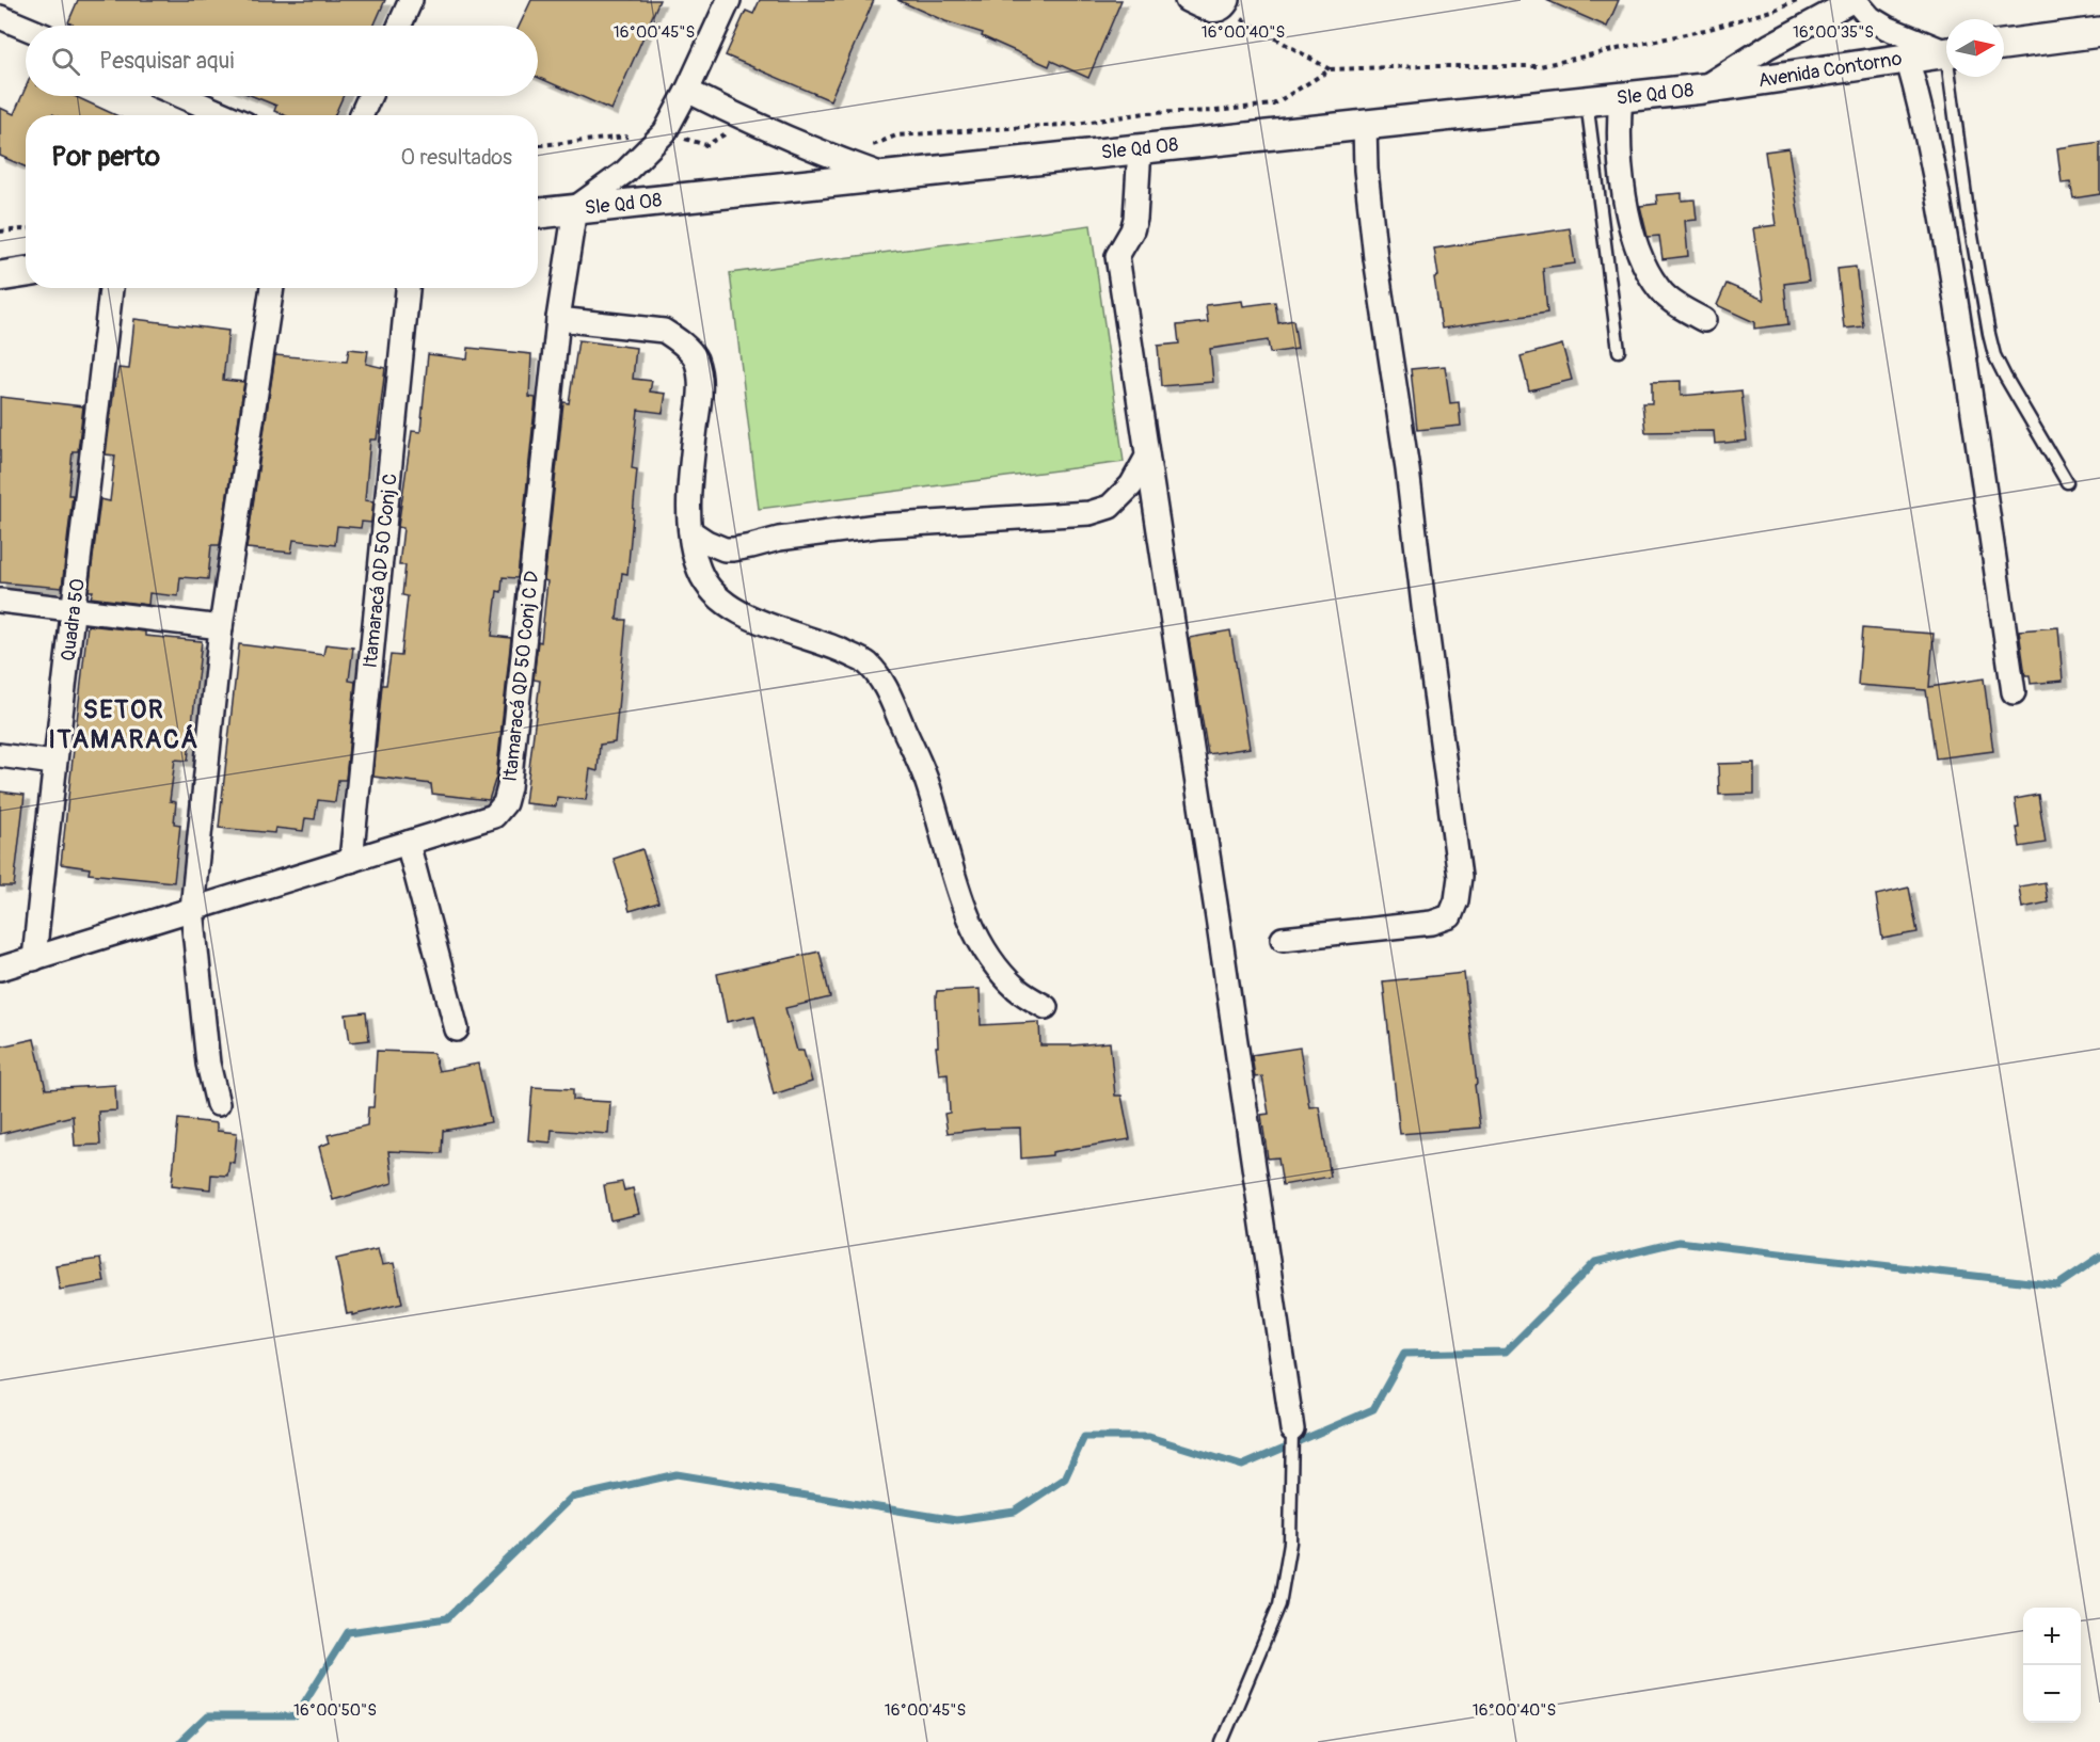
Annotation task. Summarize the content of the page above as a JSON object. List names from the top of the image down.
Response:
{
  "streets": {
    "street": [
      "Avenida Contorno",
      "Sle Qd 08",
      "Itamaracá QD 50 Conj C",
      "Quadra 50",
      "Itamaracá QD 50 Conj C D"
    ]
  },
  "crossings": [
    ["Avenida Contorno", "Sle Qd 08"],
    ["Sle Qd 08", "Itamaracá QD 50 Conj C D"],
    ["Itamaracá QD 50 Conj C", "Itamaracá QD 50 Conj C D"],
    ["Quadra 50", "Itamaracá QD 50 Conj C D"]
  ],
  "districts": ["SETOR ITAMARACÁ"],
  "north": "right",
  "page": {
    "search": "Pesquisar aqui",
    "heading": ["Por perto", "0 resultados"],
    "map_buttons": ["+", "−"]
  },
  "coordinates": [
    "16°00'35\"S",
    "16°00'45\"S",
    "16°00'40\"S",
    "16°00'50\"S"
  ]
}
